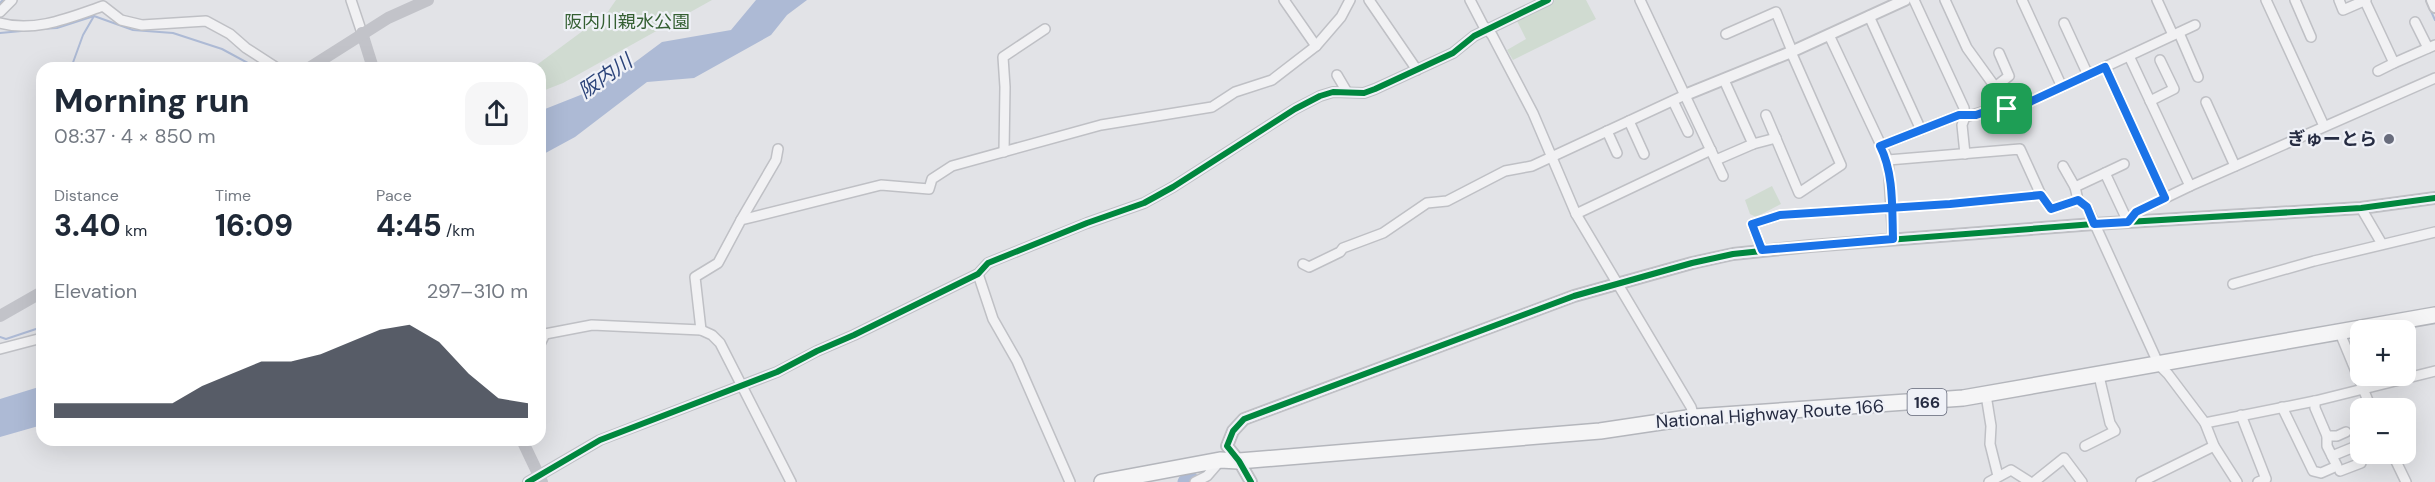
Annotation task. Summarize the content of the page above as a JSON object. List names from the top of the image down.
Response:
{
  "streets": {
    "highway": ["166", "National Highway Route 166"]
  },
  "water": ["阪内川"],
  "parks": ["阪内川親水公園"],
  "places": ["ぎゅーとら"],
  "page": {
    "heading": ["Morning run", "08:37 · 4 × 850 m"],
    "stats": [
      ["Distance", "3.40 km"],
      ["Time", "16:09"],
      ["Pace", "4:45 /km"]
    ],
    "chart": ["Elevation", "297–310 m"],
    "map_buttons": ["+", "−"]
  }
}
